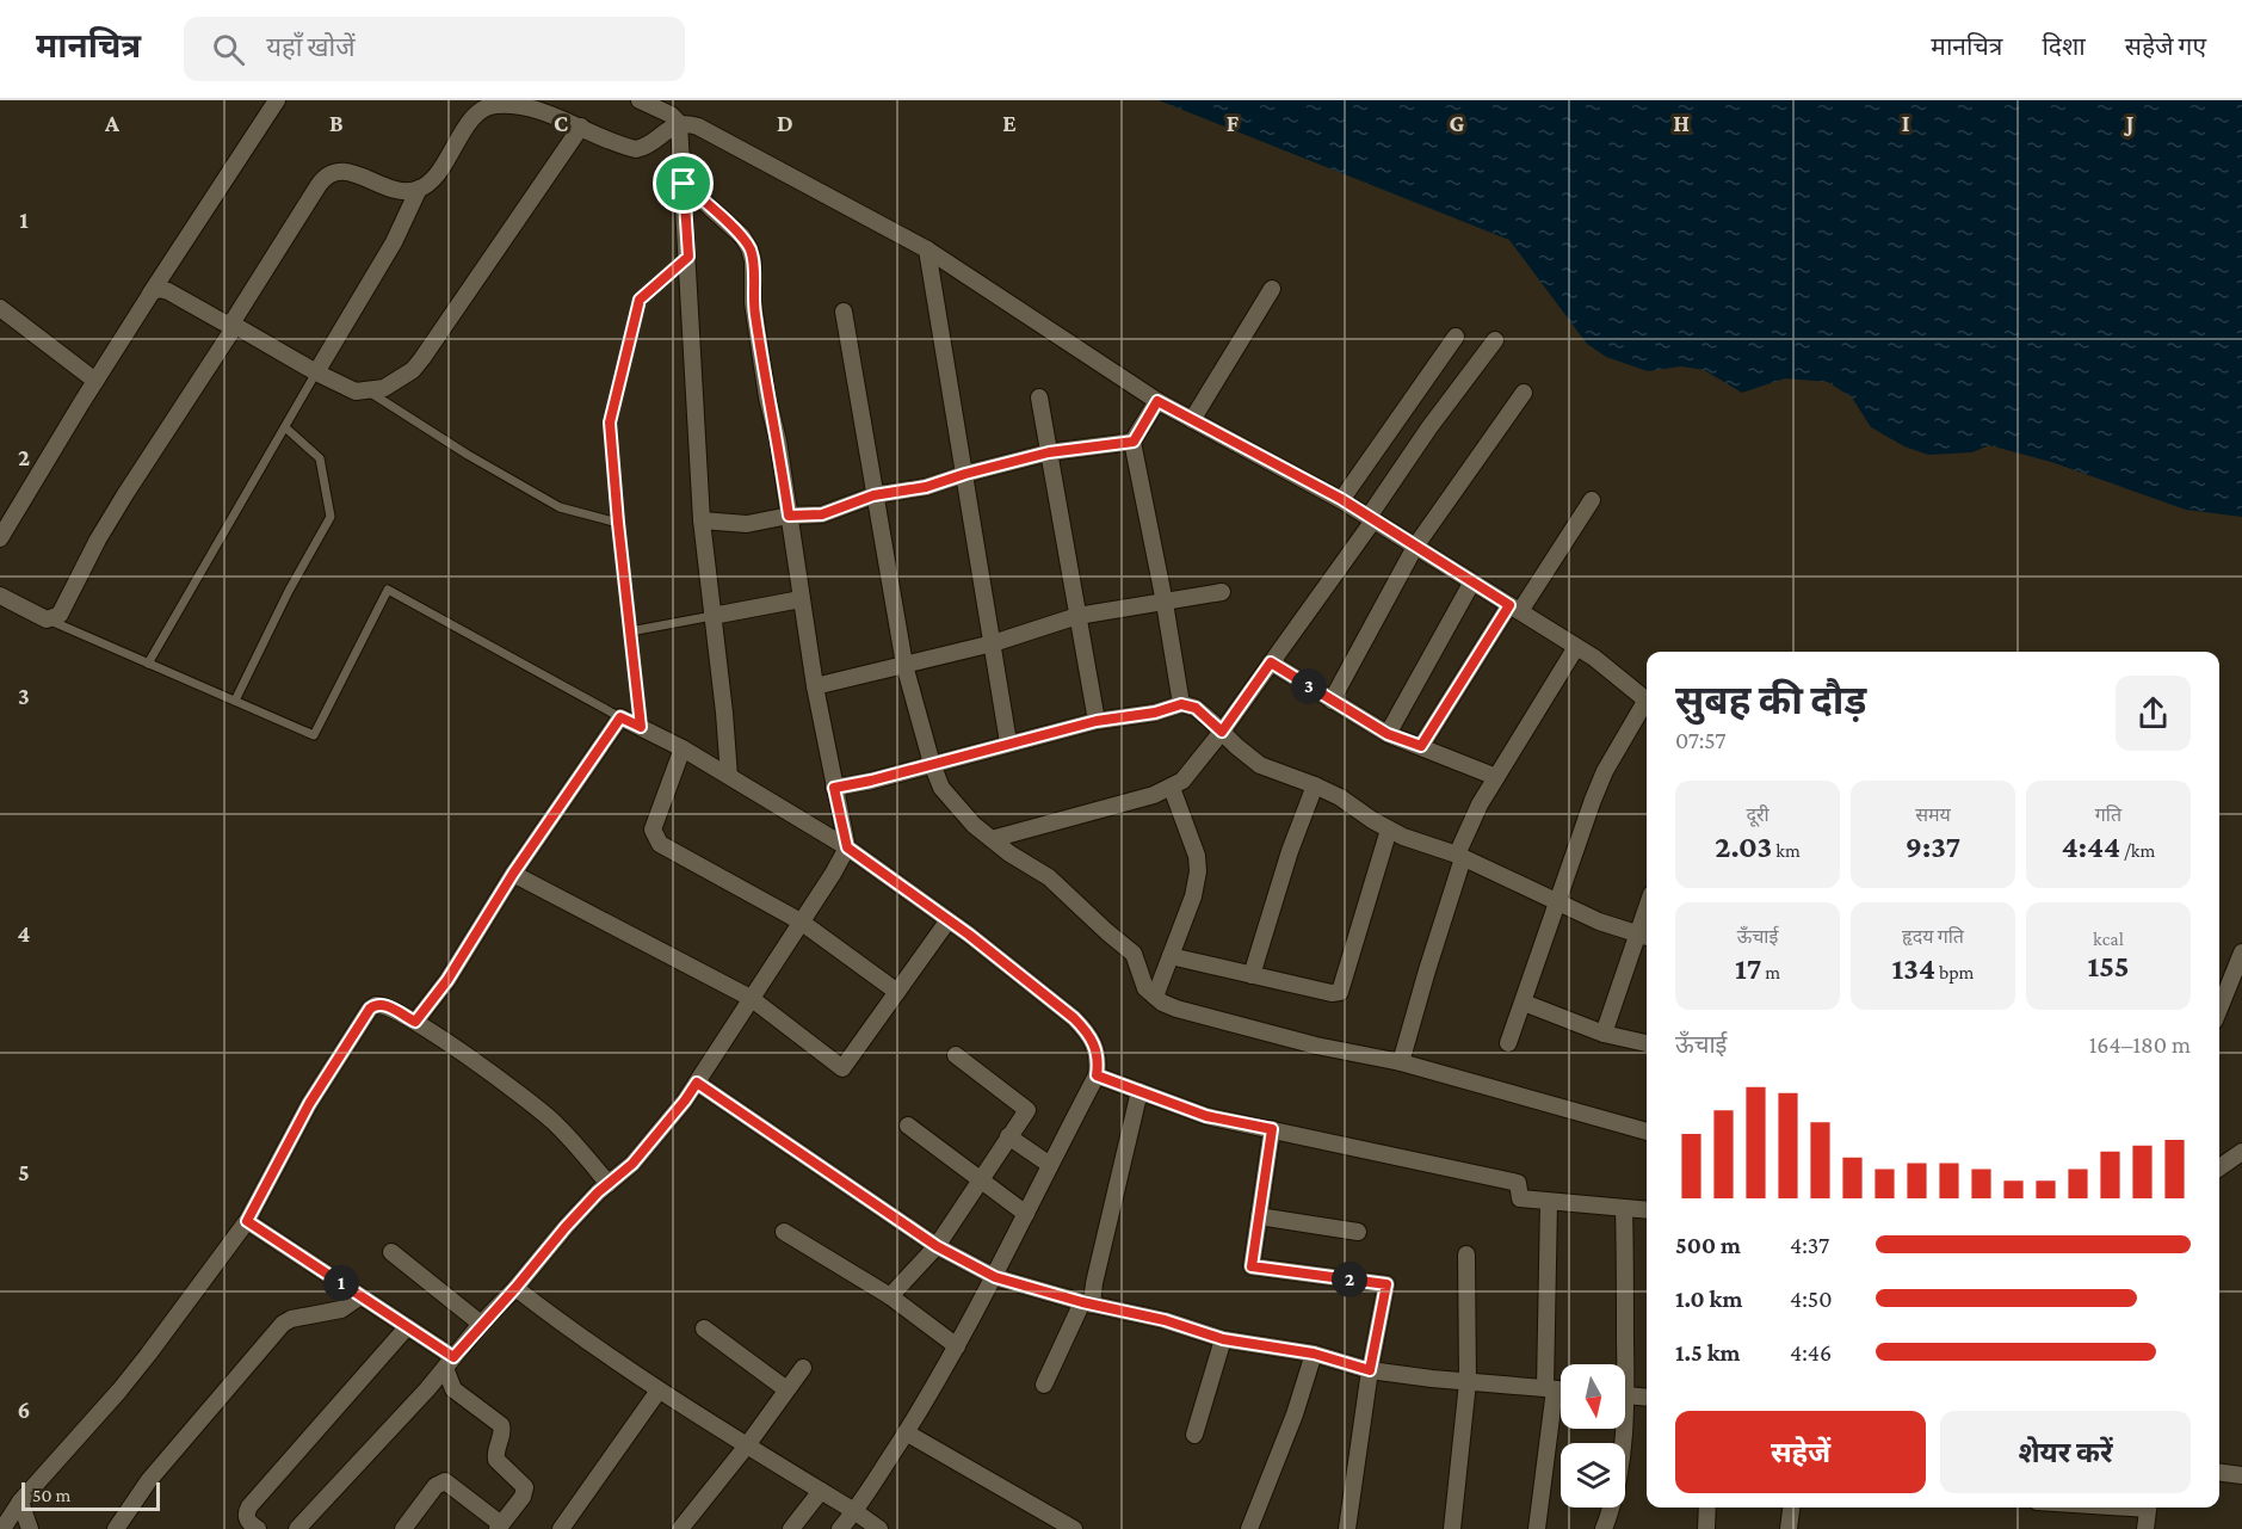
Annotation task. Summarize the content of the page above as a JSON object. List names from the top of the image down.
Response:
{
  "scale_bar": "50 m",
  "north": "bottom",
  "page": {
    "header": "मानचित्र",
    "search": "यहाँ खोजें",
    "nav": ["मानचित्र", "दिशा", "सहेजे गए"],
    "heading": ["सुबह की दौड़", "07:57"],
    "pins": ["3", "2", "1"],
    "stats": [
      ["दूरी", "2.03 km"],
      ["समय", "9:37"],
      ["गति", "4:44 /km"],
      ["ऊँचाई", "17 m"],
      ["हृदय गति", "134 bpm"],
      ["kcal", "155"]
    ],
    "chart": ["ऊँचाई", "164–180 m"],
    "list": [
      {
        "name": "500 m",
        "note": "4:37"
      },
      {
        "name": "1.0 km",
        "note": "4:50"
      },
      {
        "name": "1.5 km",
        "note": "4:46"
      }
    ],
    "buttons": ["सहेजें", "शेयर करें"],
    "scale": "50 m"
  },
  "grid": {
    "columns": [
      "A",
      "B",
      "C",
      "D",
      "E",
      "F",
      "G",
      "H",
      "I",
      "J"
    ],
    "rows": [
      "1",
      "2",
      "3",
      "4",
      "5",
      "6"
    ]
  }
}
